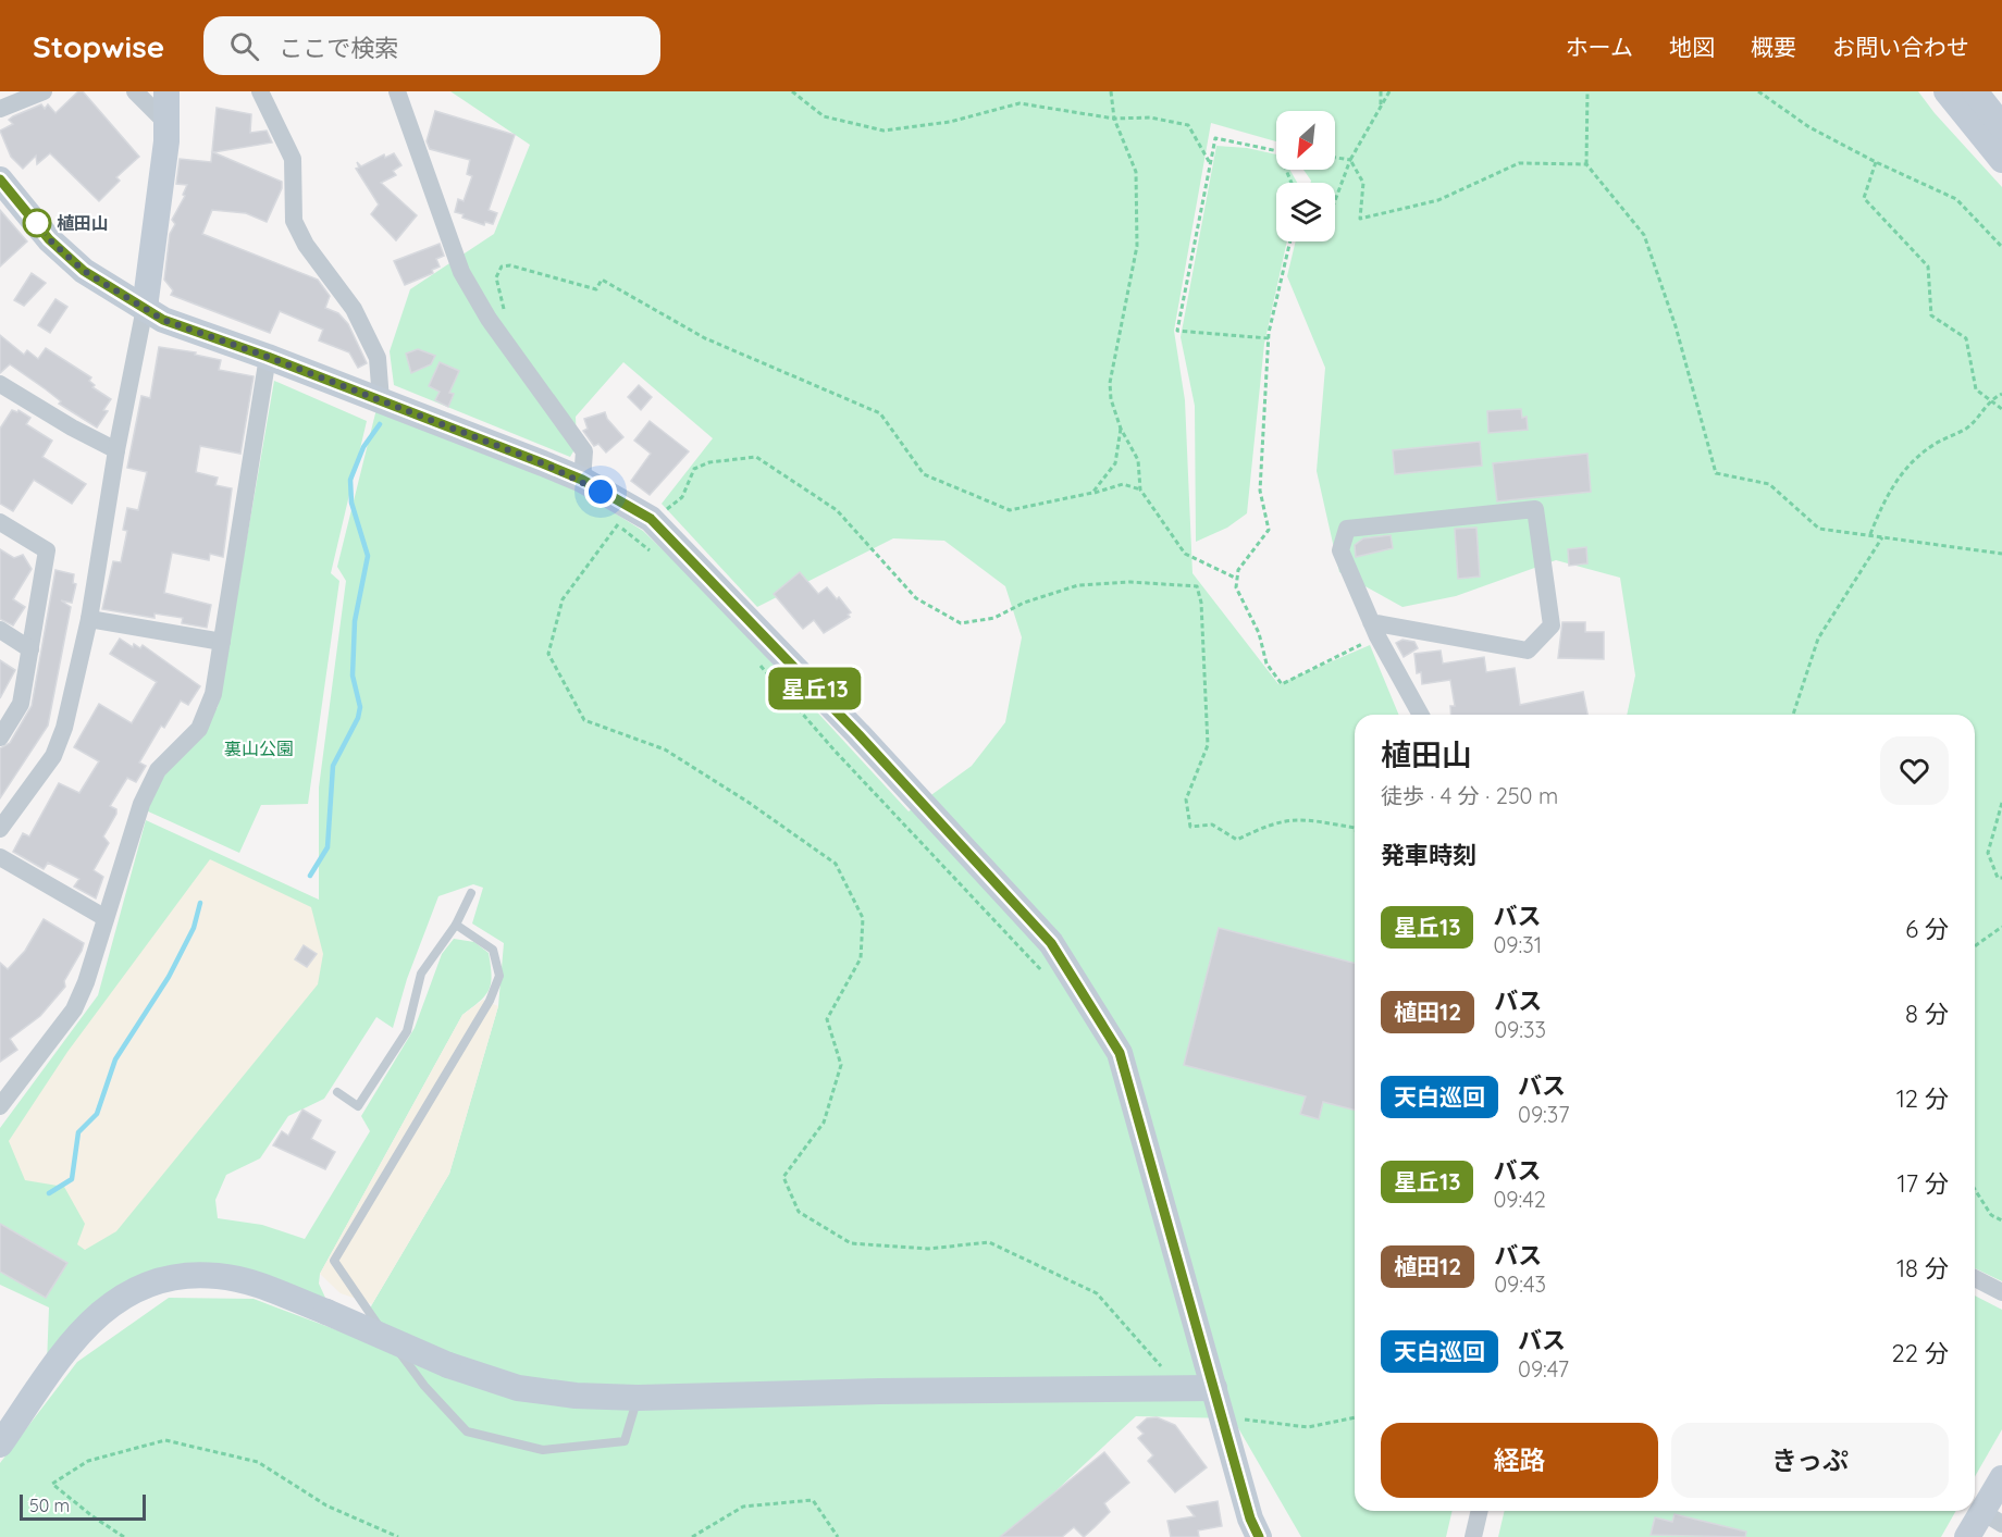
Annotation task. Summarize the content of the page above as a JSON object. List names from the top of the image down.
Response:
{
  "parks": ["裏山公園"],
  "places": ["植田山"],
  "lines": ["bus line 星丘13"],
  "scale_bar": "50 m",
  "north": "bottom left",
  "page": {
    "header": "Stopwise",
    "search": "ここで検索",
    "nav": [
      "ホーム",
      "地図",
      "概要",
      "お問い合わせ"
    ],
    "on_map": "星丘13",
    "heading": [
      ["植田山", "徒歩 · 4 分 · 250 m"],
      "発車時刻"
    ],
    "list": [
      {
        "mark": "星丘13",
        "name": "バス",
        "note": "09:31",
        "value": "6 分"
      },
      {
        "mark": "植田12",
        "name": "バス",
        "note": "09:33",
        "value": "8 分"
      },
      {
        "mark": "天白巡回",
        "name": "バス",
        "note": "09:37",
        "value": "12 分"
      },
      {
        "mark": "星丘13",
        "name": "バス",
        "note": "09:42",
        "value": "17 分"
      },
      {
        "mark": "植田12",
        "name": "バス",
        "note": "09:43",
        "value": "18 分"
      },
      {
        "mark": "天白巡回",
        "name": "バス",
        "note": "09:47",
        "value": "22 分"
      }
    ],
    "buttons": ["経路", "きっぷ"],
    "scale": "50 m"
  }
}
